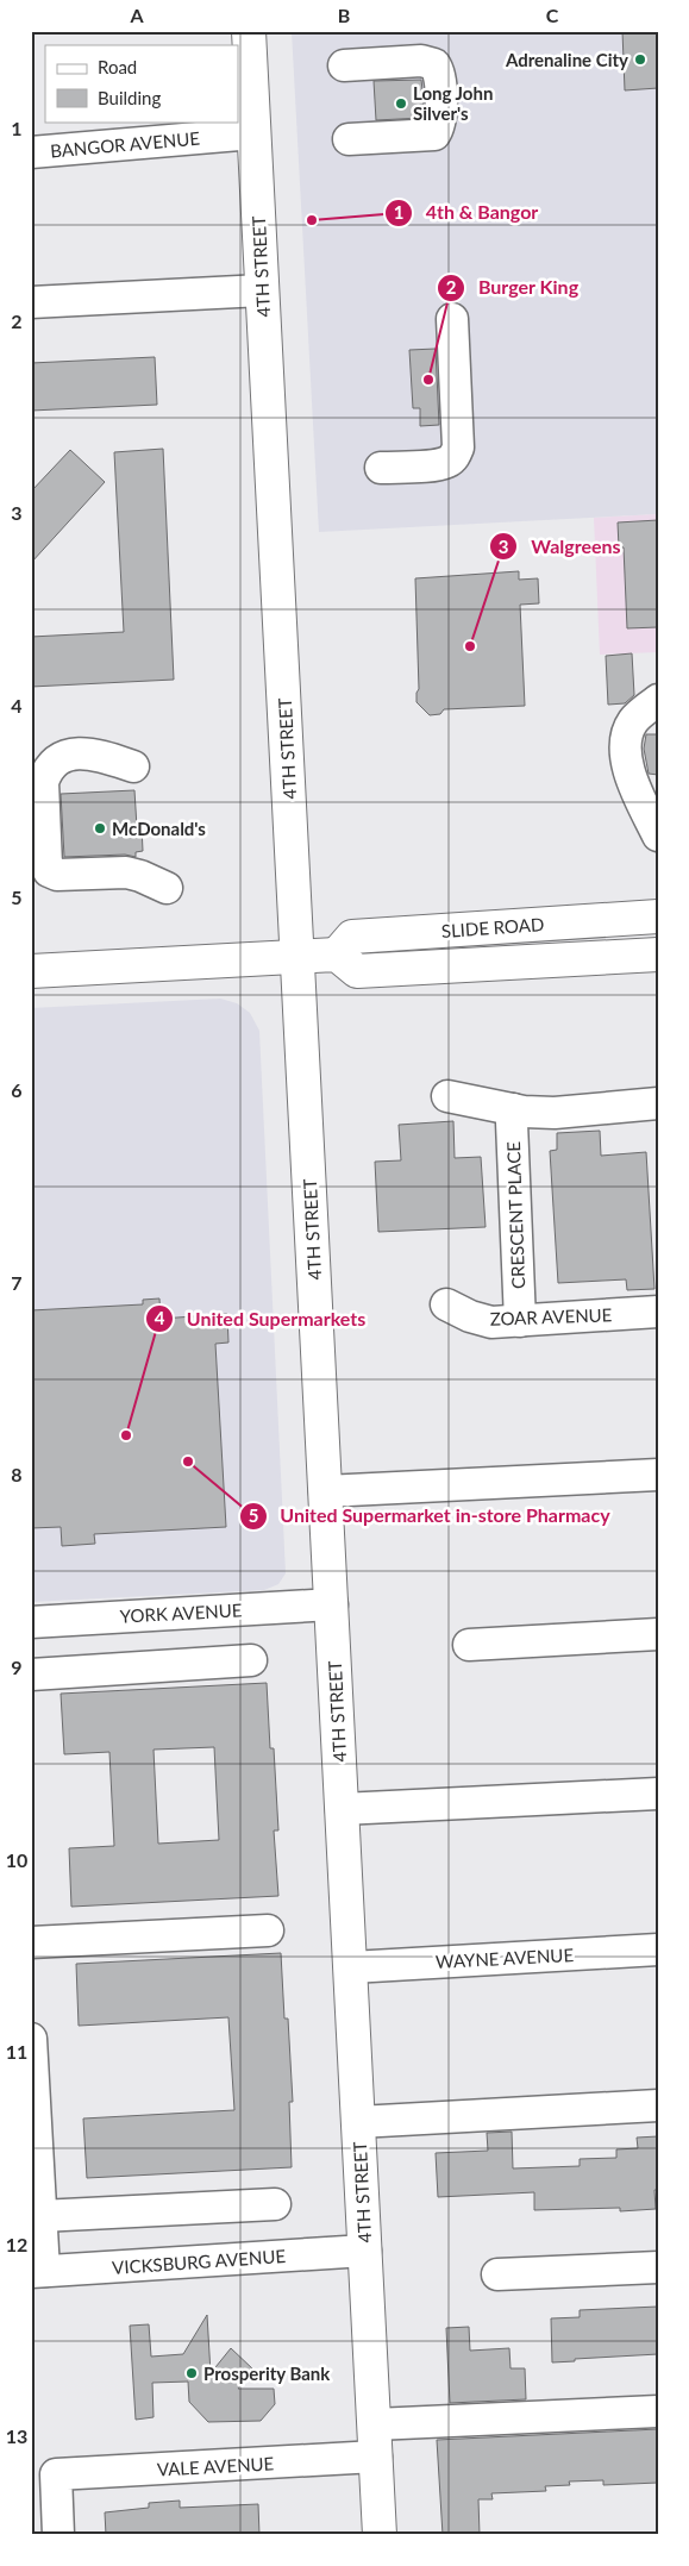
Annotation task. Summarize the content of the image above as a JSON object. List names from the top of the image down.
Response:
{
  "streets": {
    "main road": ["4TH STREET", "SLIDE ROAD"],
    "street": [
      "BANGOR AVENUE",
      "CRESCENT PLACE",
      "ZOAR AVENUE",
      "YORK AVENUE",
      "WAYNE AVENUE",
      "VICKSBURG AVENUE",
      "VALE AVENUE"
    ]
  },
  "crossings": [
    ["BANGOR AVENUE", "4TH STREET"],
    ["4TH STREET", "YORK AVENUE"],
    ["4TH STREET", "WAYNE AVENUE"],
    ["4TH STREET", "VICKSBURG AVENUE"],
    ["4TH STREET", "VALE AVENUE"],
    ["CRESCENT PLACE", "ZOAR AVENUE"]
  ],
  "places": [
    "Adrenaline City",
    "Long John Silver's",
    "4th & Bangor",
    "Burger King",
    "Walgreens",
    "McDonald's",
    "United Supermarkets",
    "United Supermarket in-store Pharmacy",
    "Prosperity Bank"
  ],
  "legend": ["Road", "Building"],
  "grid": {
    "columns": ["A", "B", "C"],
    "rows": [
      "1",
      "2",
      "3",
      "4",
      "5",
      "6",
      "7",
      "8",
      "9",
      "10",
      "11",
      "12",
      "13"
    ]
  }
}
